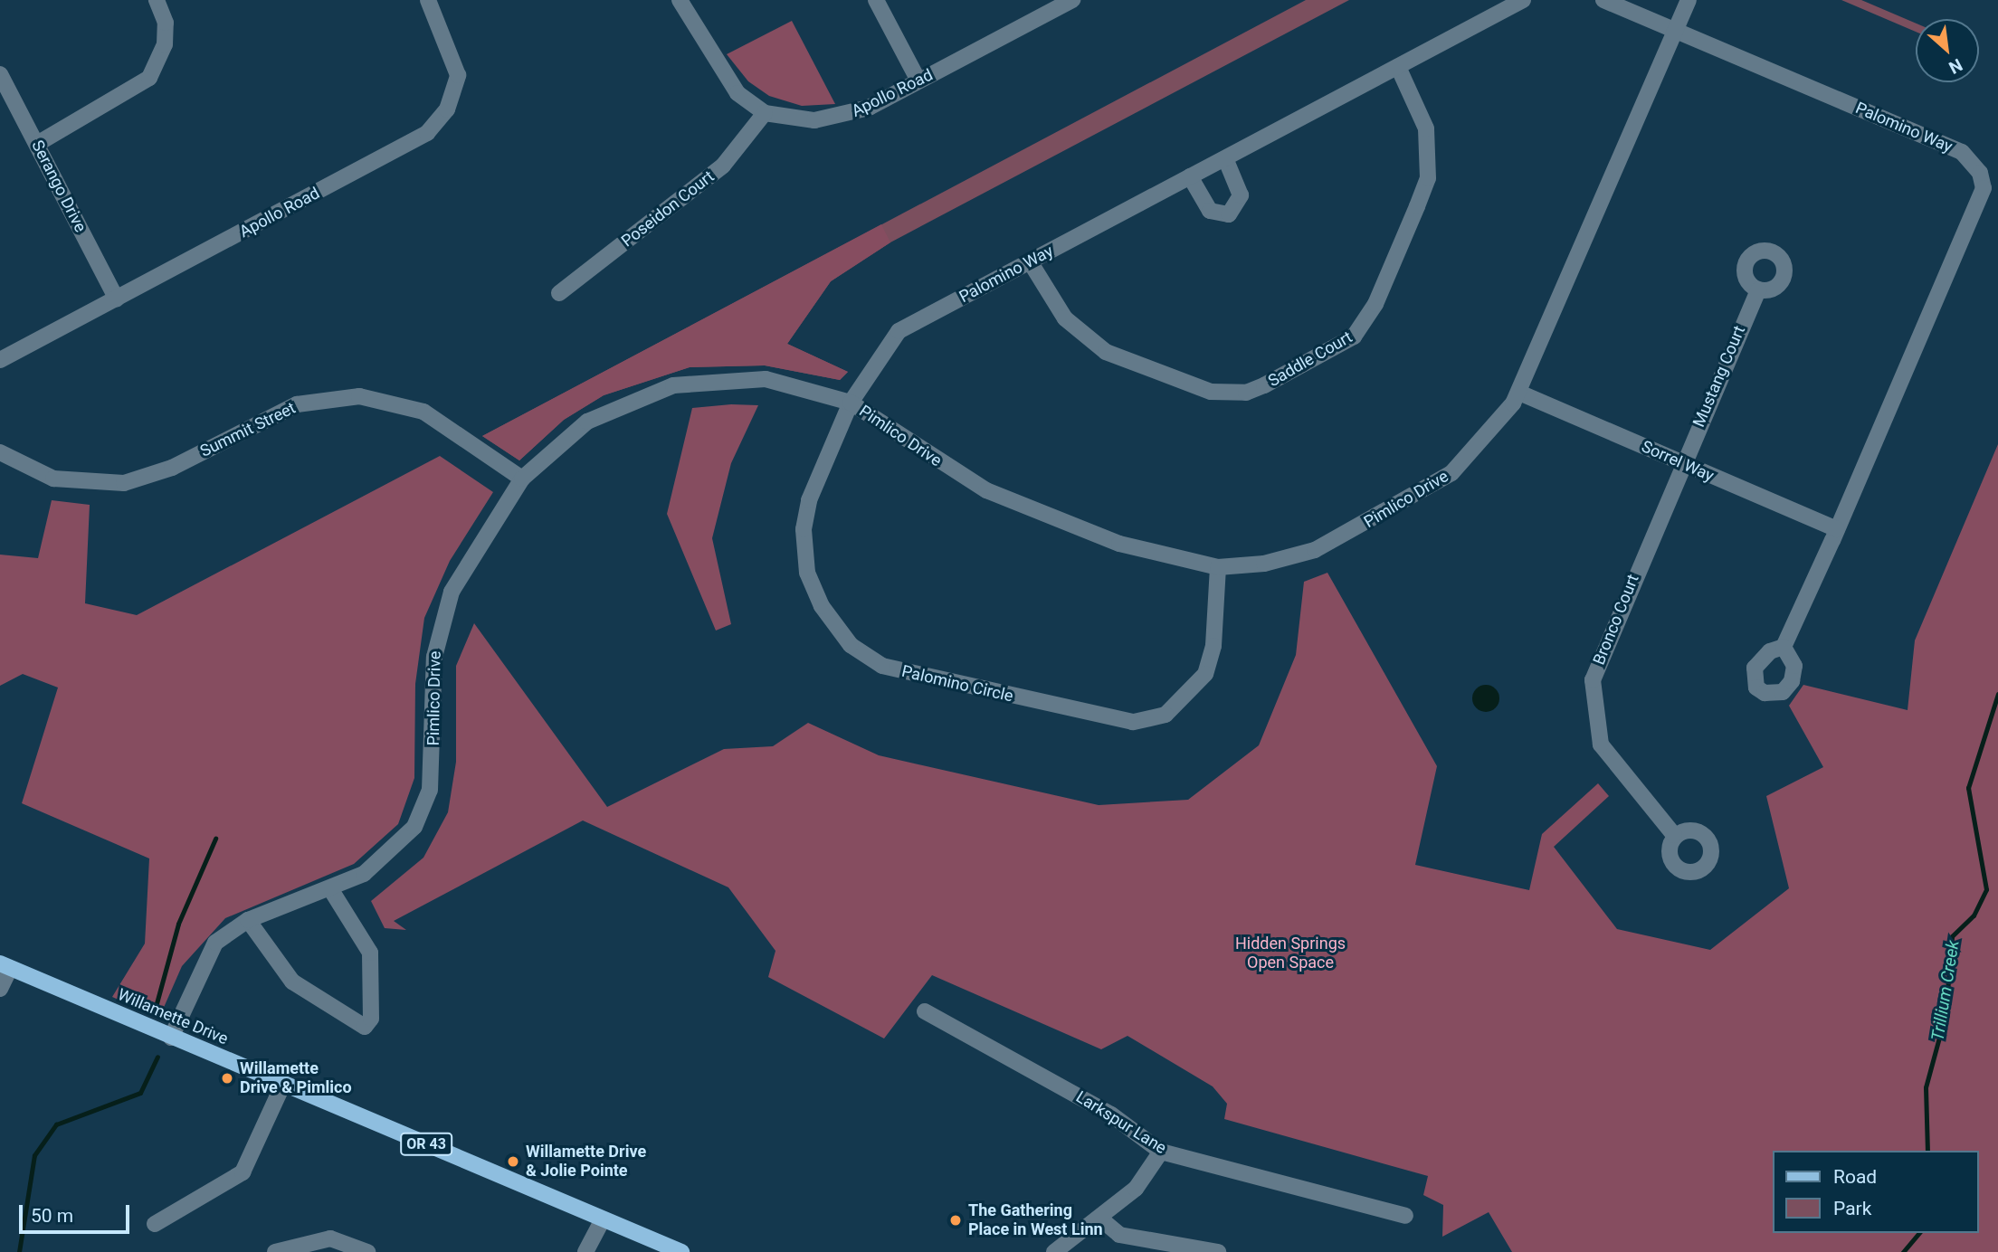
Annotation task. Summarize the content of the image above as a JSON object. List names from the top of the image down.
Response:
{
  "streets": {
    "main road": ["Willamette Drive", "OR 43"],
    "street": [
      "Apollo Road",
      "Palomino Way",
      "Serango Drive",
      "Poseidon Court",
      "Saddle Court",
      "Mustang Court",
      "Summit Street",
      "Pimlico Drive",
      "Sorrel Way",
      "Bronco Court",
      "Palomino Circle",
      "Larkspur Lane"
    ]
  },
  "crossings": [
    ["Apollo Road", "Serango Drive"],
    ["Apollo Road", "Poseidon Court"],
    ["Palomino Way", "Saddle Court"],
    ["Palomino Way", "Pimlico Drive"],
    ["Palomino Way", "Sorrel Way"],
    ["Palomino Way", "Palomino Circle"],
    ["Mustang Court", "Sorrel Way"],
    ["Mustang Court", "Bronco Court"],
    ["Summit Street", "Pimlico Drive"],
    ["Pimlico Drive", "Sorrel Way"],
    ["Pimlico Drive", "Palomino Circle"],
    ["Pimlico Drive", "Willamette Drive"],
    ["Sorrel Way", "Bronco Court"]
  ],
  "water": ["Trillium Creek"],
  "parks": ["Hidden Springs Open Space"],
  "places": ["Willamette Drive & Pimlico", "Willamette Drive & Jolie Pointe", "The Gathering Place in West Linn"],
  "legend": ["Road", "Park"],
  "scale_bar": "50 m",
  "north": "bottom right"
}
